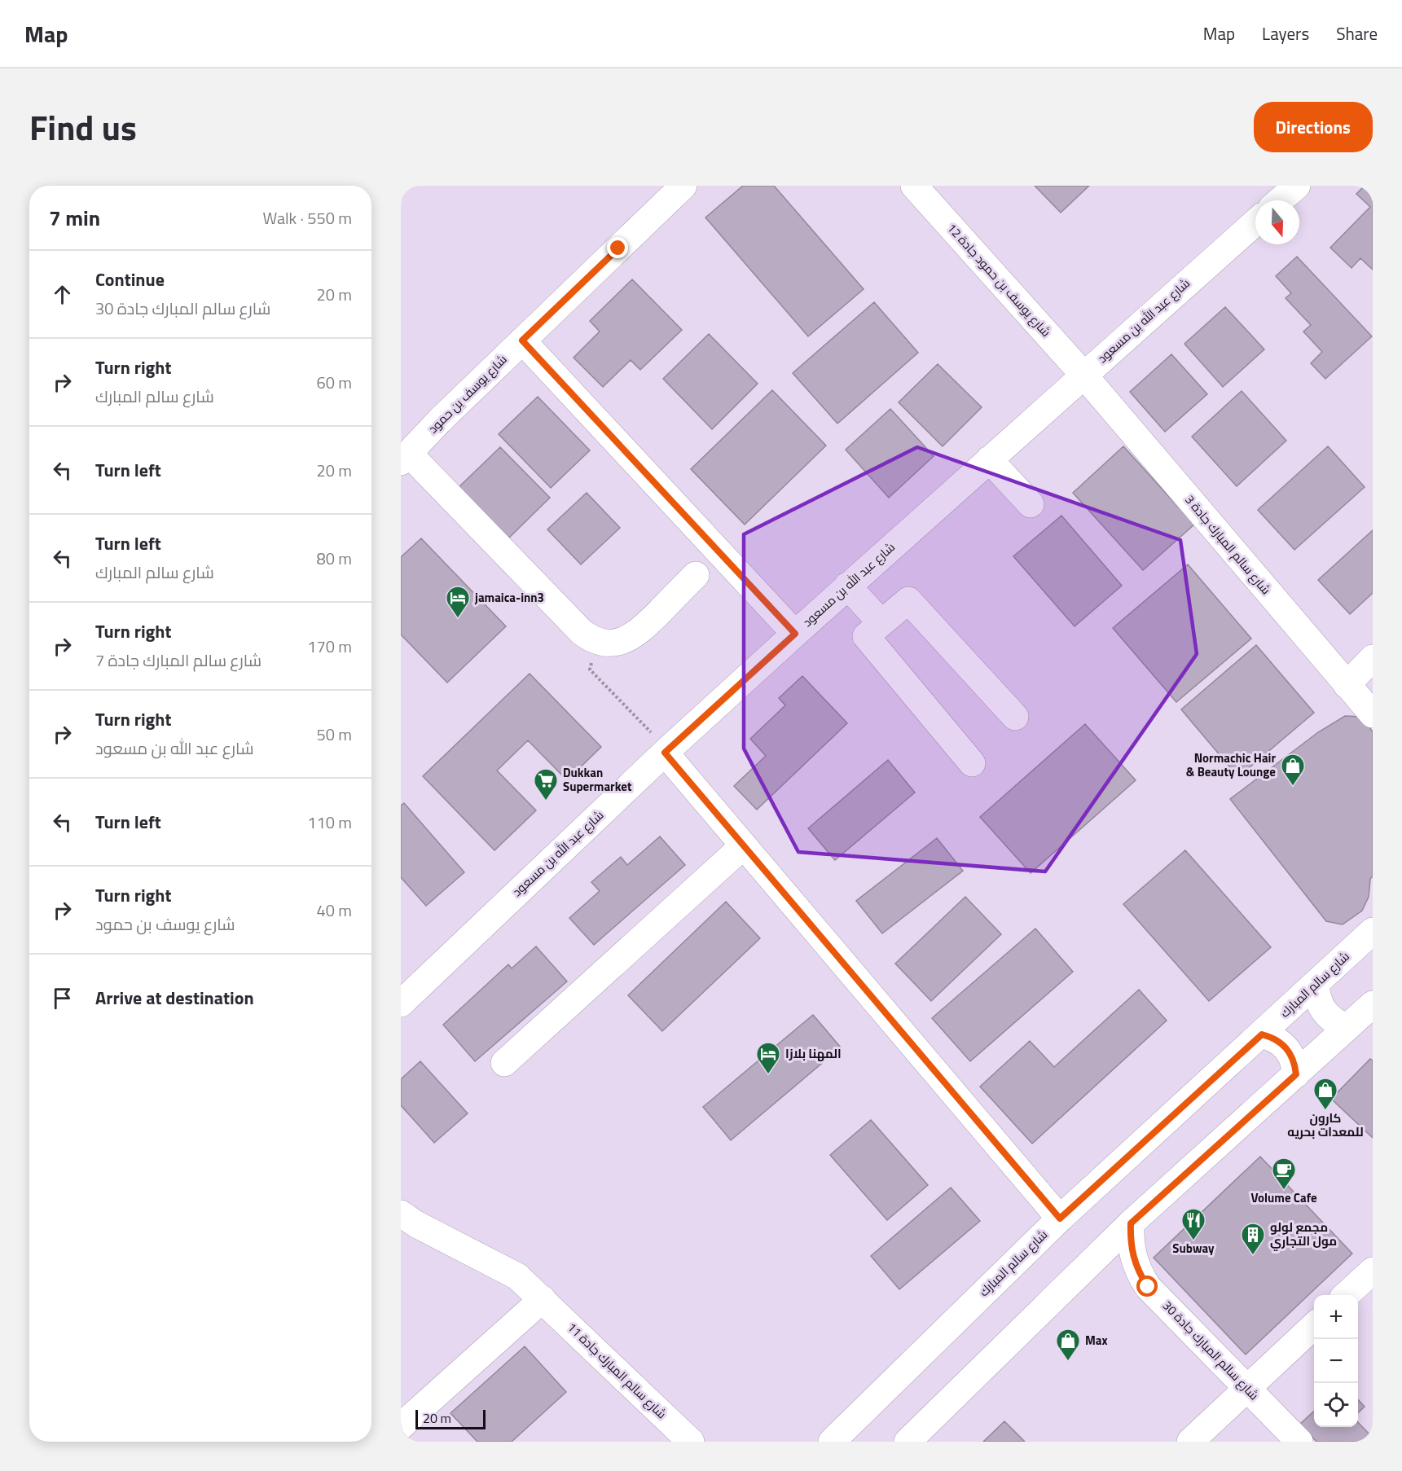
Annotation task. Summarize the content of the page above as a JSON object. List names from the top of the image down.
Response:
{
  "streets": {
    "street": [
      "شارع يوسف بن حمود جادة 12",
      "شارع عبد الله بن مسعود",
      "شارع يوسف بن حمود",
      "شارع سالم المبارك جادة 3",
      "شارع سالم المبارك",
      "شارع سالم المبارك جادة 30",
      "شارع سالم المبارك جادة 11"
    ]
  },
  "crossings": [
    ["شارع يوسف بن حمود جادة 12", "شارع عبد الله بن مسعود"],
    ["شارع يوسف بن حمود جادة 12", "شارع سالم المبارك جادة 3"],
    ["شارع عبد الله بن مسعود", "شارع سالم المبارك جادة 3"]
  ],
  "places": {
    "hotel": ["jamaica-inn3", "المهنا بلازا"],
    "shop": ["Normachic Hair & Beauty Lounge", "کارون للمعدات بحریه", "Max"],
    "supermarket": ["Dukkan Supermarket"],
    "cafe": ["Volume Cafe"],
    "restaurant": ["Subway"],
    "building": ["مجمع لولو مول التجاري"]
  },
  "scale_bar": "20 m",
  "north": "bottom",
  "page": {
    "header": "Map",
    "nav": ["Map", "Layers", "Share"],
    "title": "Find us",
    "buttons": "Directions",
    "heading": ["7 min", "Walk · 550 m"],
    "list": [
      ["Continue", "شارع سالم المبارك جادة 30", "20 m"],
      ["Turn right", "شارع سالم المبارك", "60 m"],
      ["Turn left", "20 m"],
      ["Turn left", "شارع سالم المبارك", "80 m"],
      ["Turn right", "شارع سالم المبارك جادة 7", "170 m"],
      ["Turn right", "شارع عبد الله بن مسعود", "50 m"],
      ["Turn left", "110 m"],
      ["Turn right", "شارع يوسف بن حمود", "40 m"],
      "Arrive at destination"
    ],
    "map_buttons": ["+", "−"],
    "scale": "20 m"
  }
}
